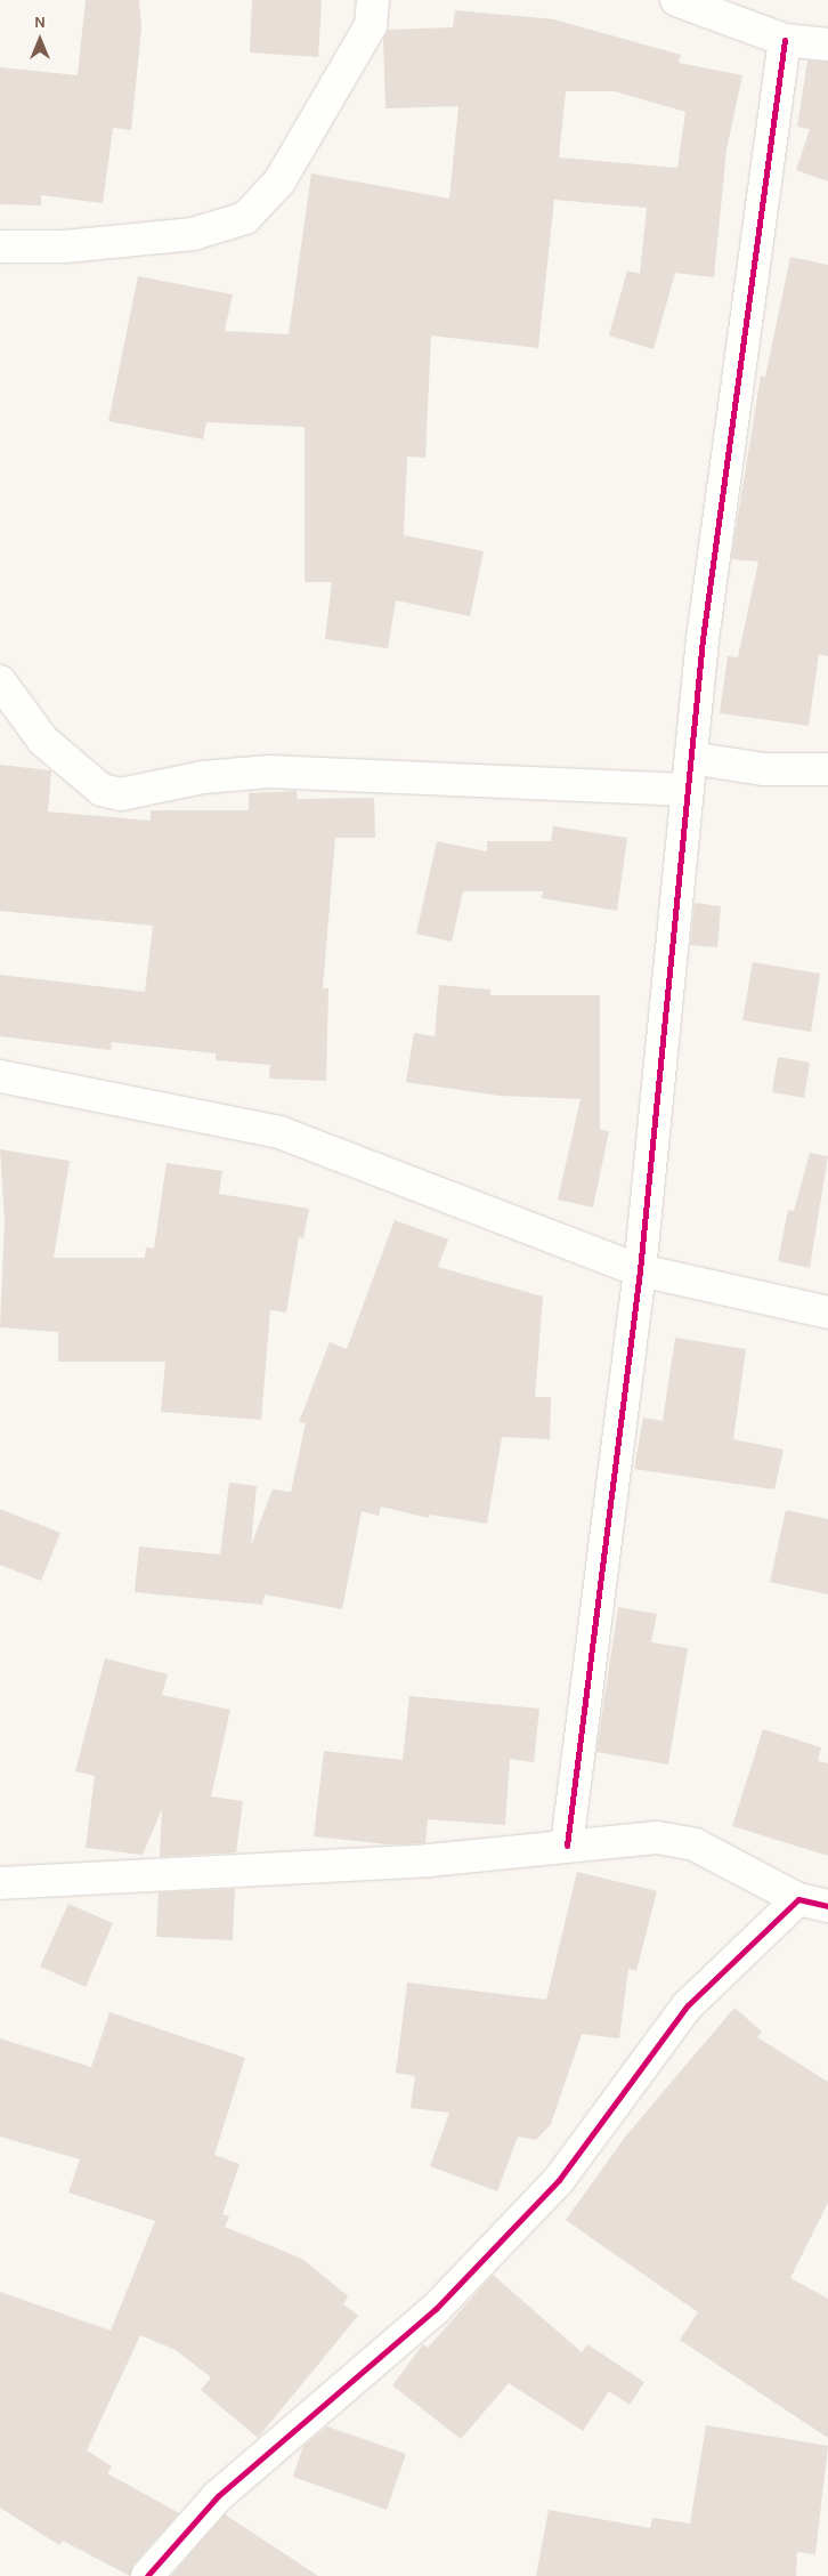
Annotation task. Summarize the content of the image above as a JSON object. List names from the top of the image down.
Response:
{
  "north": "top"
}
